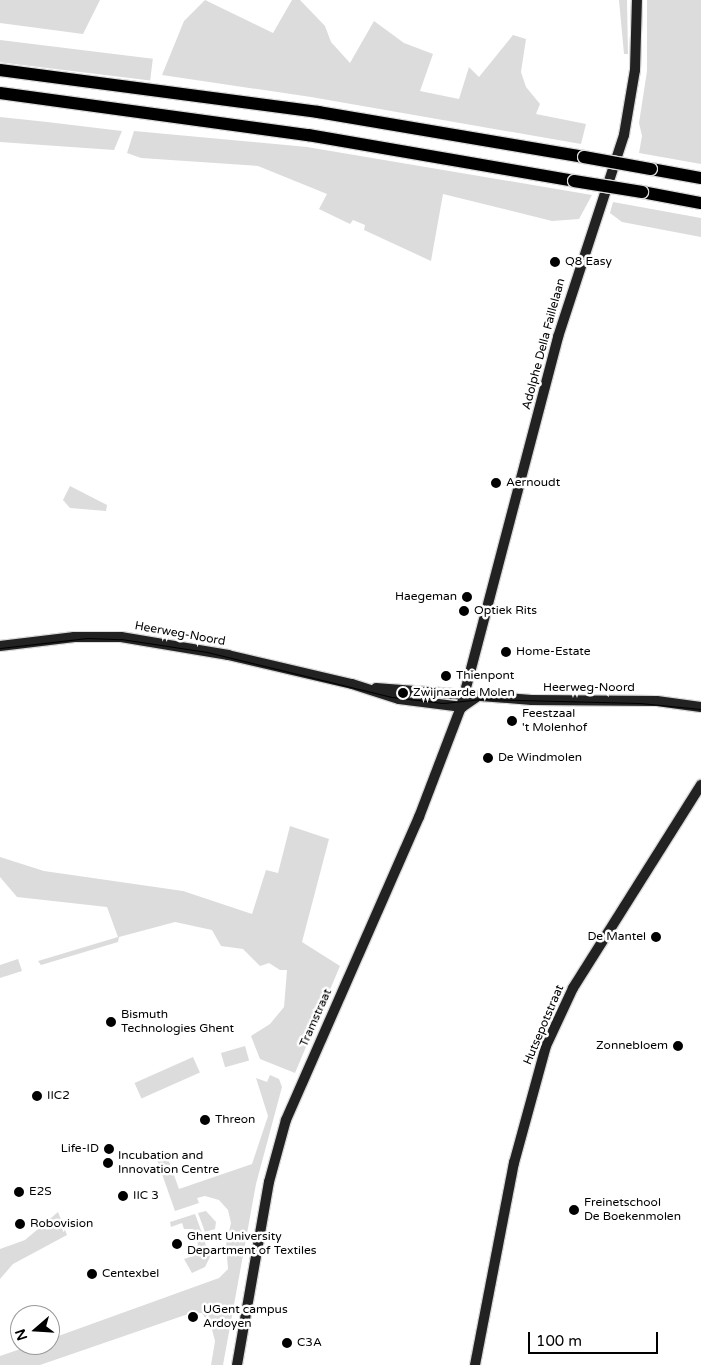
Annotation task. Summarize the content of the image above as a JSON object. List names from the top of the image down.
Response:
{
  "streets": {
    "street": [
      "Adolphe Della Faillelaan",
      "Heerweg-Noord",
      "Tramstraat",
      "Hutsepotstraat"
    ]
  },
  "crossings": [
    ["Adolphe Della Faillelaan", "Heerweg-Noord"],
    ["Adolphe Della Faillelaan", "Tramstraat"],
    ["Heerweg-Noord", "Tramstraat"]
  ],
  "places": [
    "Q8 Easy",
    "Aernoudt",
    "Haegeman",
    "Optiek Rits",
    "Home-Estate",
    "Thienpont",
    "Zwijnaarde Molen",
    "Feestzaal 't Molenhof",
    "De Windmolen",
    "De Mantel",
    "Bismuth Technologies Ghent",
    "Zonnebloem",
    "IIC2",
    "Threon",
    "Life-ID",
    "Incubation and Innovation Centre",
    "E2S",
    "IIC 3",
    "Freinetschool De Boekenmolen",
    "Robovision",
    "Ghent University Department of Textiles",
    "Centexbel",
    "UGent campus Ardoyen",
    "C3A"
  ],
  "scale_bar": "100 m",
  "north": "left"
}
